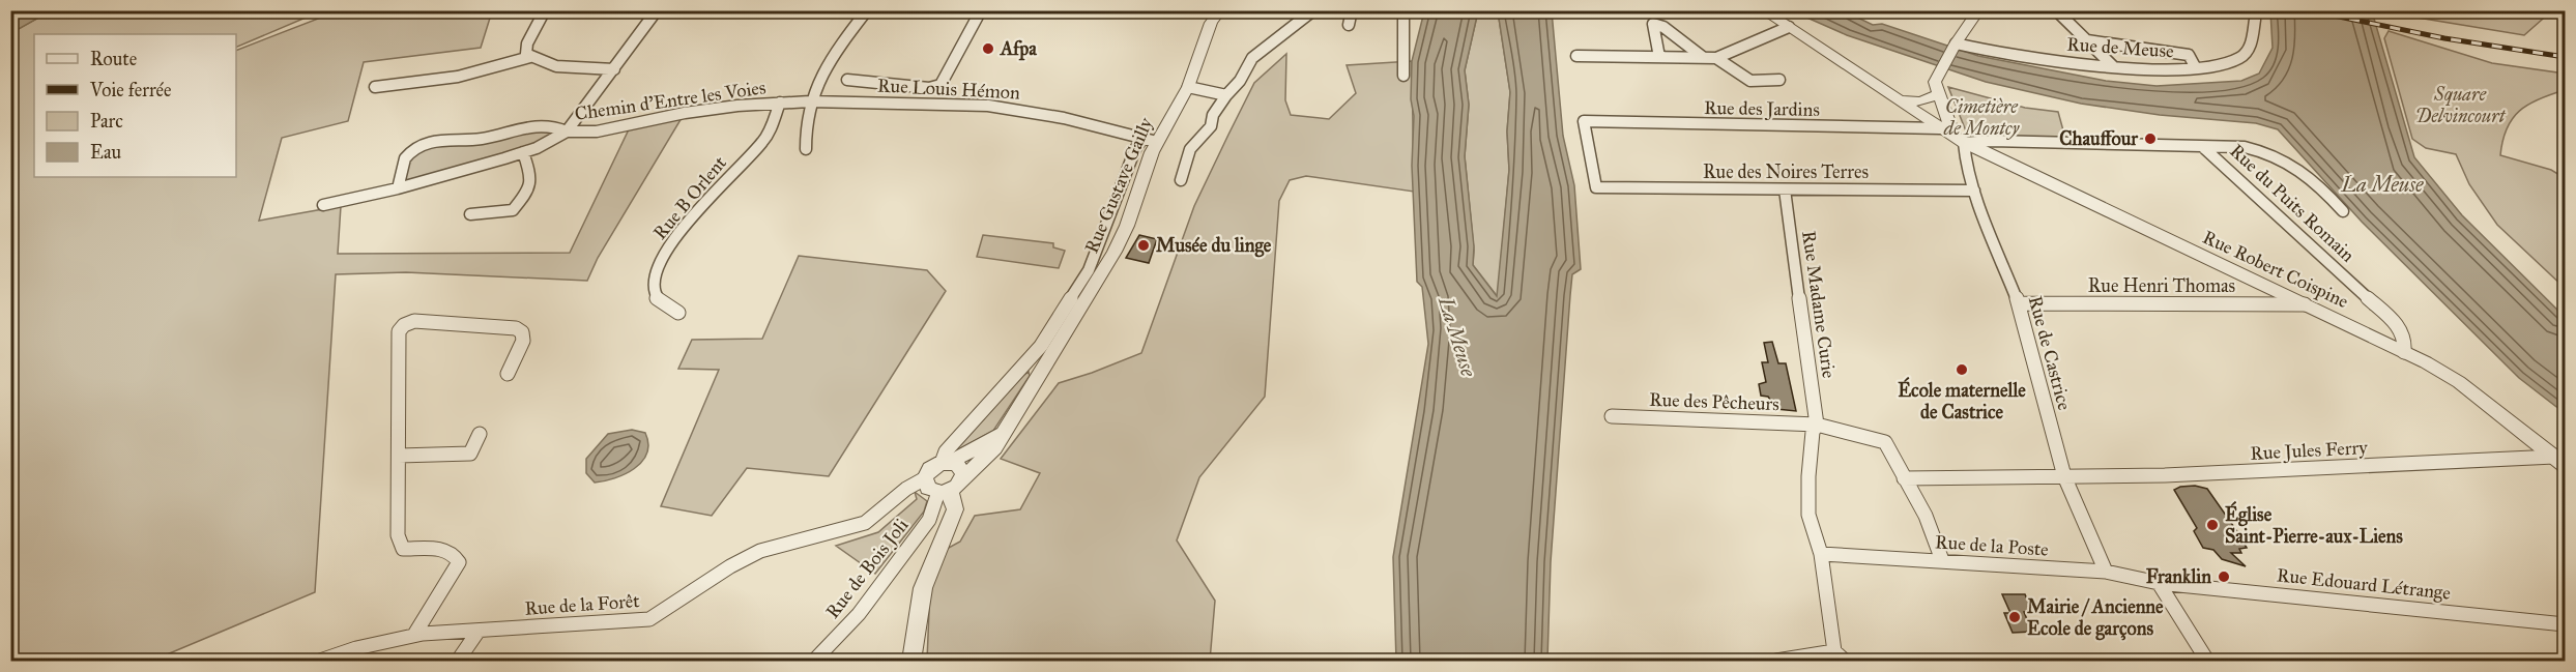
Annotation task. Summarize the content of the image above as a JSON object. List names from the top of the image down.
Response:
{
  "streets": {
    "street": [
      "Rue de Meuse",
      "Rue Louis Hémon",
      "Chemin d'Entre les Voies",
      "Rue des Jardins",
      "Rue des Noires Terres",
      "Rue Gustave Gailly",
      "Rue B Orlent",
      "Rue du Puits Romain",
      "Rue Robert Coispine",
      "Rue Henri Thomas",
      "Rue Madame Curie",
      "Rue de Castrice",
      "Rue des Pêcheurs",
      "Rue Jules Ferry",
      "Rue de la Poste",
      "Rue de Bois Joli",
      "Rue Edouard Létrange",
      "Rue de la Forêt"
    ]
  },
  "crossings": [
    ["Rue Louis Hémon", "Chemin d'Entre les Voies"],
    ["Rue Louis Hémon", "Rue Gustave Gailly"],
    ["Chemin d'Entre les Voies", "Rue B Orlent"],
    ["Rue des Jardins", "Rue des Noires Terres"],
    ["Rue des Jardins", "Rue Robert Coispine"],
    ["Rue des Noires Terres", "Rue Madame Curie"],
    ["Rue des Noires Terres", "Rue de Castrice"],
    ["Rue Gustave Gailly", "Rue de Bois Joli"],
    ["Rue Gustave Gailly", "Rue de la Forêt"],
    ["Rue du Puits Romain", "Rue Robert Coispine"],
    ["Rue Robert Coispine", "Rue Henri Thomas"],
    ["Rue Robert Coispine", "Rue de Castrice"],
    ["Rue Robert Coispine", "Rue Jules Ferry"],
    ["Rue Henri Thomas", "Rue de Castrice"],
    ["Rue Madame Curie", "Rue des Pêcheurs"],
    ["Rue Madame Curie", "Rue de la Poste"],
    ["Rue de Castrice", "Rue Jules Ferry"],
    ["Rue de Castrice", "Rue de la Poste"],
    ["Rue des Pêcheurs", "Rue Jules Ferry"],
    ["Rue des Pêcheurs", "Rue de la Poste"],
    ["Rue de la Poste", "Rue Edouard Létrange"],
    ["Rue de Bois Joli", "Rue de la Forêt"]
  ],
  "water": ["La Meuse"],
  "parks": ["Square Delvincourt", "Cimetière de Montcy"],
  "places": [
    "Afpa",
    "Chauffour",
    "Musée du linge",
    "École maternelle de Castrice",
    "Église Saint-Pierre-aux-Liens",
    "Franklin",
    "Mairie / Ancienne Ecole de garçons"
  ],
  "legend": [
    "Route",
    "Voie ferrée",
    "Parc",
    "Eau"
  ]
}
